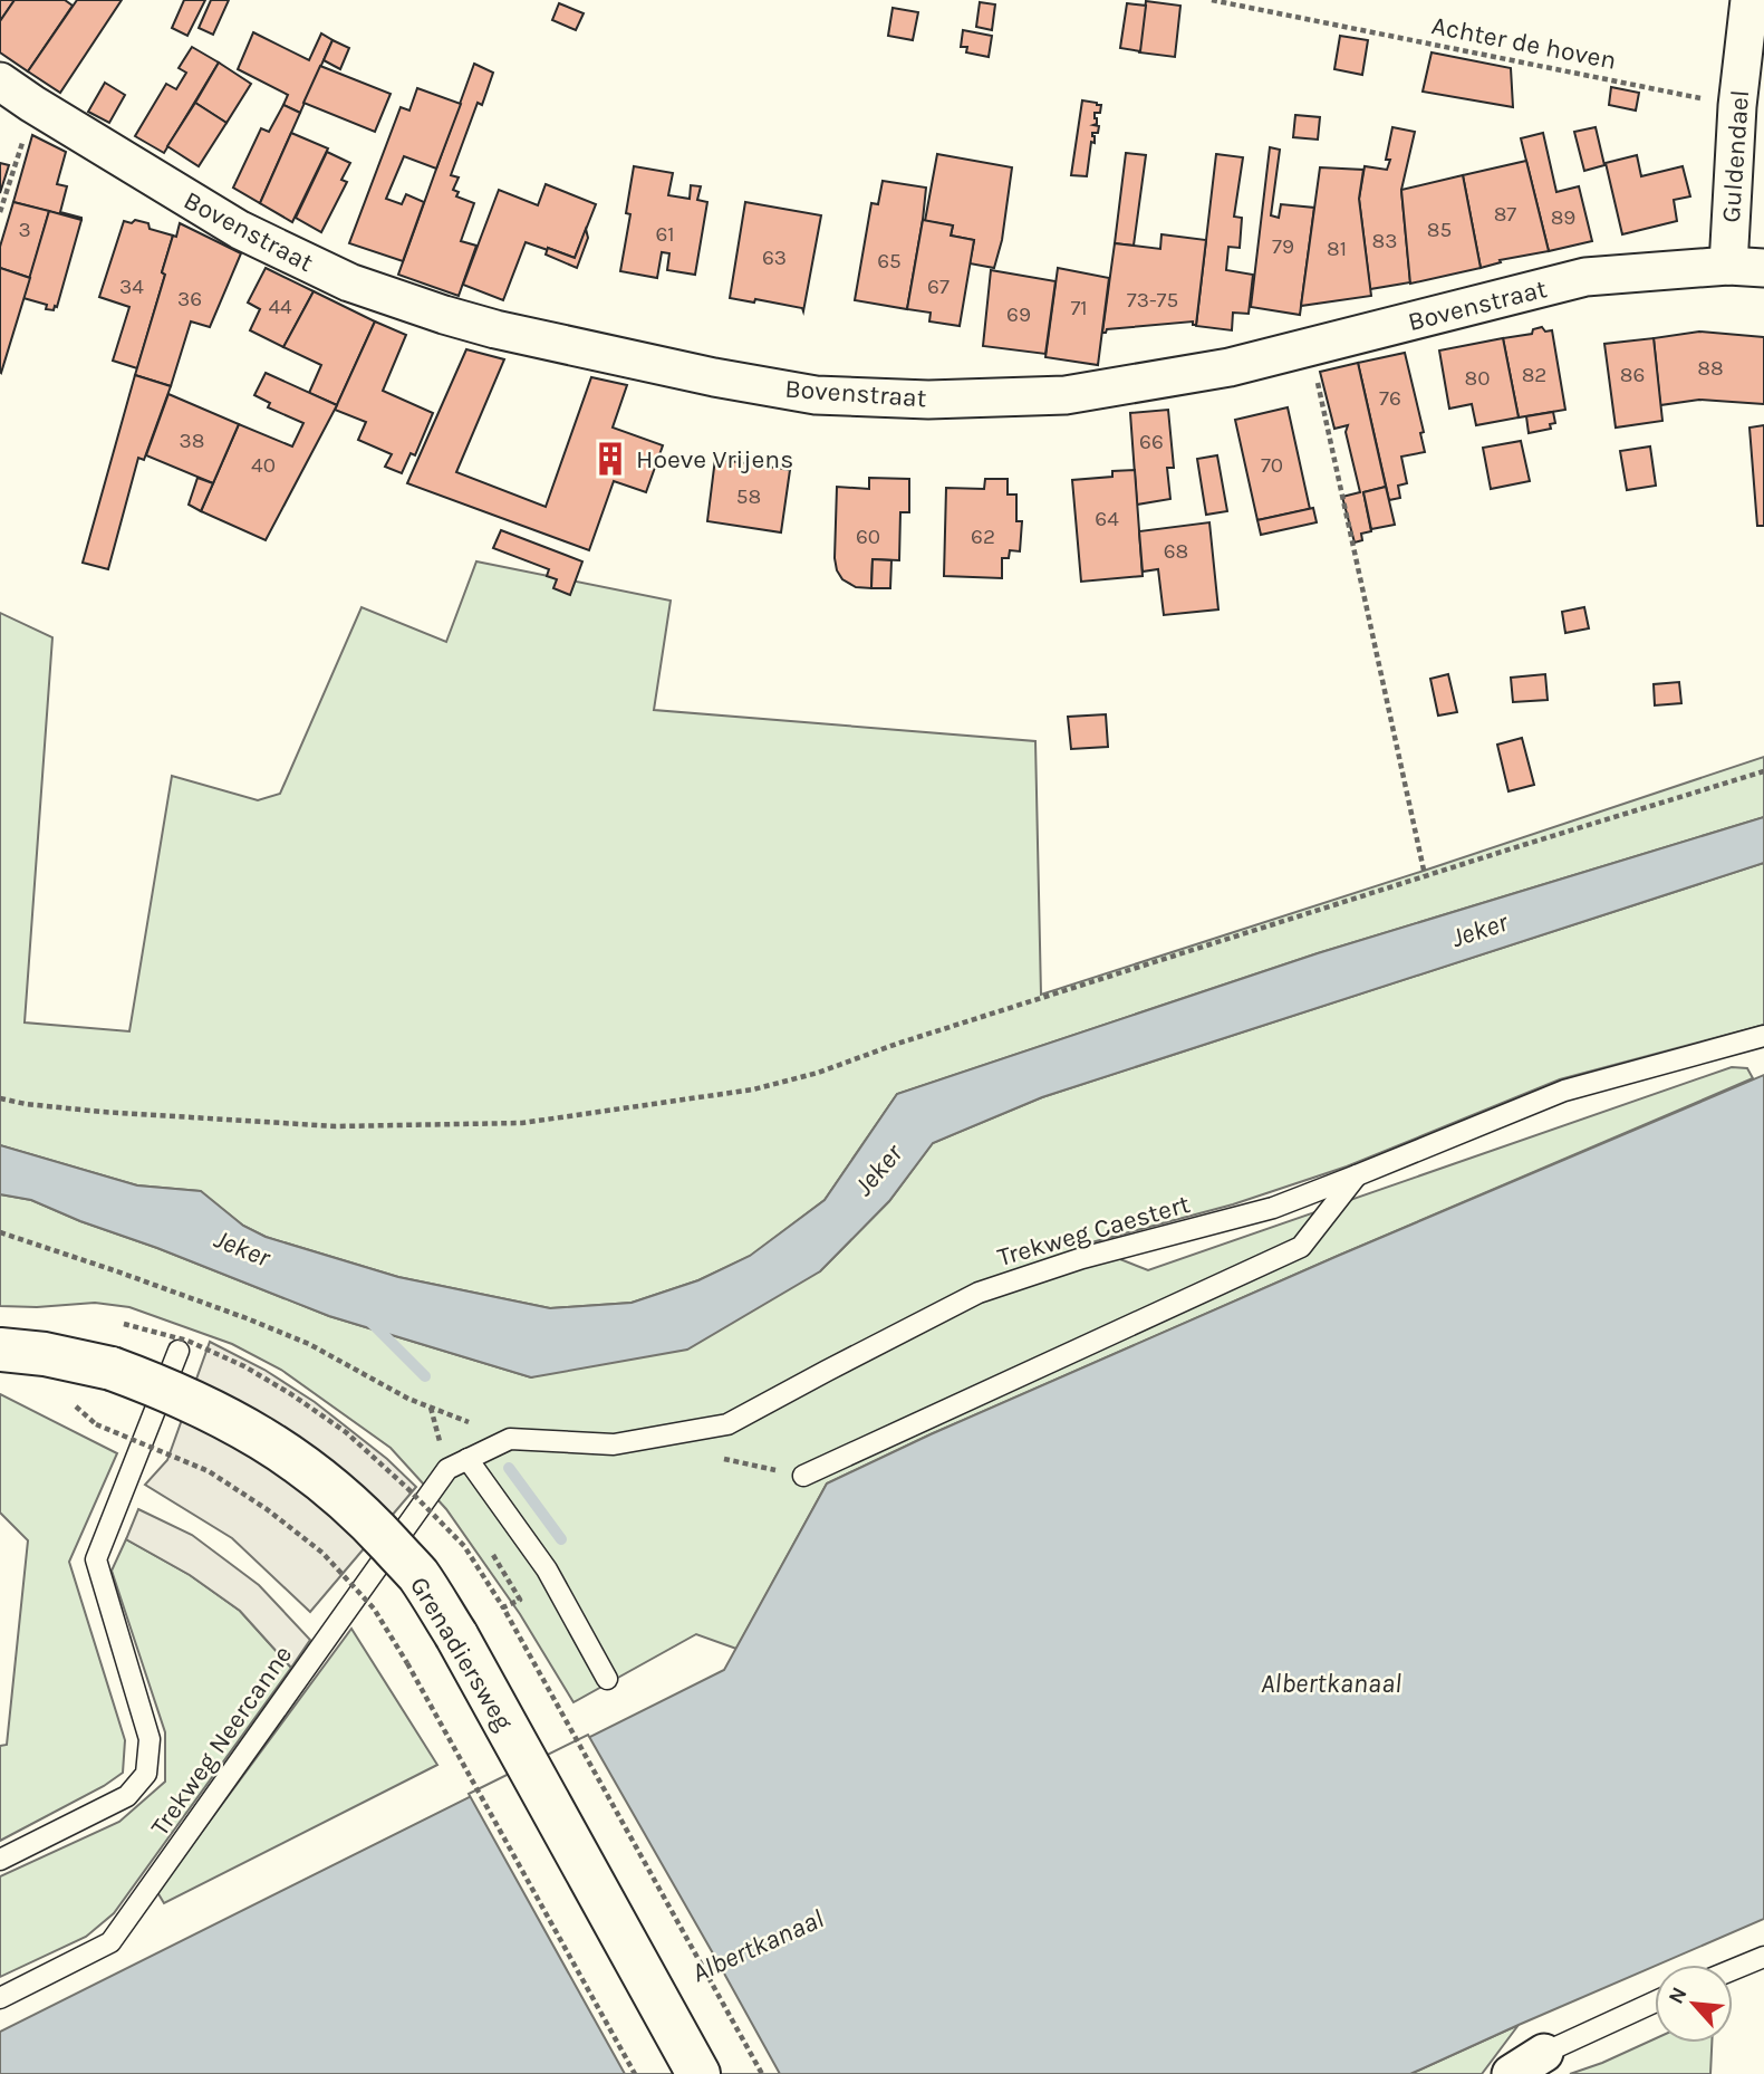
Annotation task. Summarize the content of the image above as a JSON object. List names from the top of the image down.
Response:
{
  "streets": {
    "main road": ["Grenadiersweg"],
    "street": ["Guldendael", "Bovenstraat"],
    "lane": ["Trekweg Caestert", "Trekweg Neercanne"],
    "path": ["Achter de hoven"]
  },
  "crossings": [
    ["Achter de hoven", "Guldendael"],
    ["Guldendael", "Bovenstraat"],
    ["Trekweg Caestert", "Trekweg Neercanne"]
  ],
  "water": ["Jeker", "Albertkanaal"],
  "places": {
    "building": ["Hoeve Vrijens"]
  },
  "house_numbers": [
    "87",
    "89",
    "3",
    "85",
    "61",
    "83",
    "79",
    "81",
    "63",
    "65",
    "34",
    "67",
    "36",
    "73-75",
    "44",
    "71",
    "69",
    "88",
    "82",
    "86",
    "80",
    "76",
    "38",
    "66",
    "40",
    "70",
    "58",
    "64",
    "60",
    "62",
    "68"
  ],
  "north": "top left"
}
